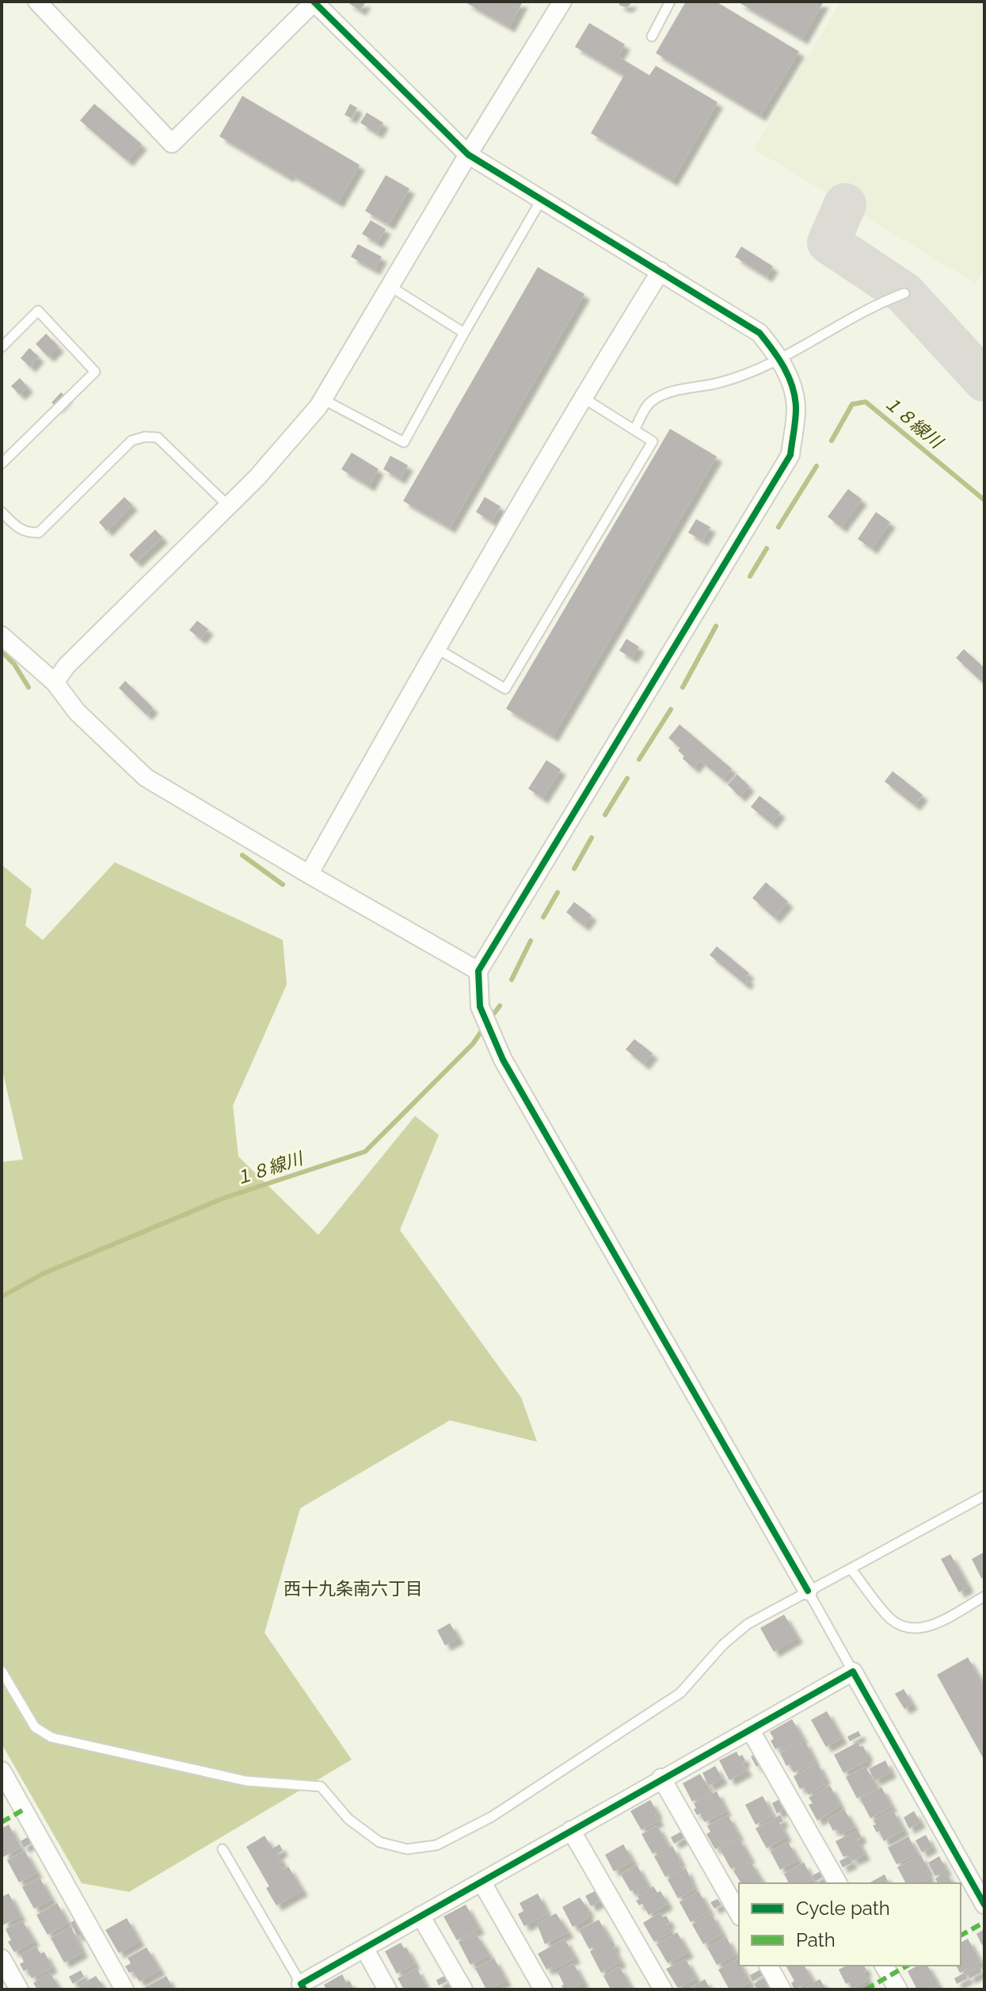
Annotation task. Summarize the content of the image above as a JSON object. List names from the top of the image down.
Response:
{
  "districts": ["西十九条南六丁目"],
  "water": ["１８線川"],
  "legend": ["Cycle path", "Path"]
}
